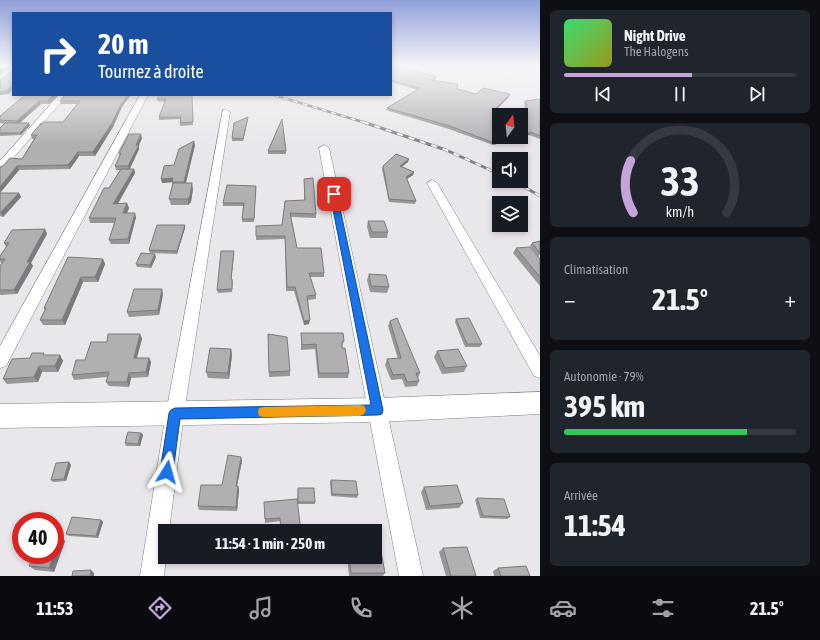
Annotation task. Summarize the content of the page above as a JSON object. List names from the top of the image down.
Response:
{
  "north": "top",
  "page": {
    "turn": ["20 m", "Tournez à droite"],
    "song": ["Night Drive", "The Halogens"],
    "tile": [
      "Climatisation",
      ["Autonomie · 79%", "395 km"],
      ["Arrivée", "11:54"]
    ],
    "heat": ["−", "21.5°", "+"],
    "limit": "40",
    "trip": "11:54 · 1 min · 250 m",
    "tabs": ["11:53", "21.5°"],
    "gauge": ["33", "km/h"]
  }
}
